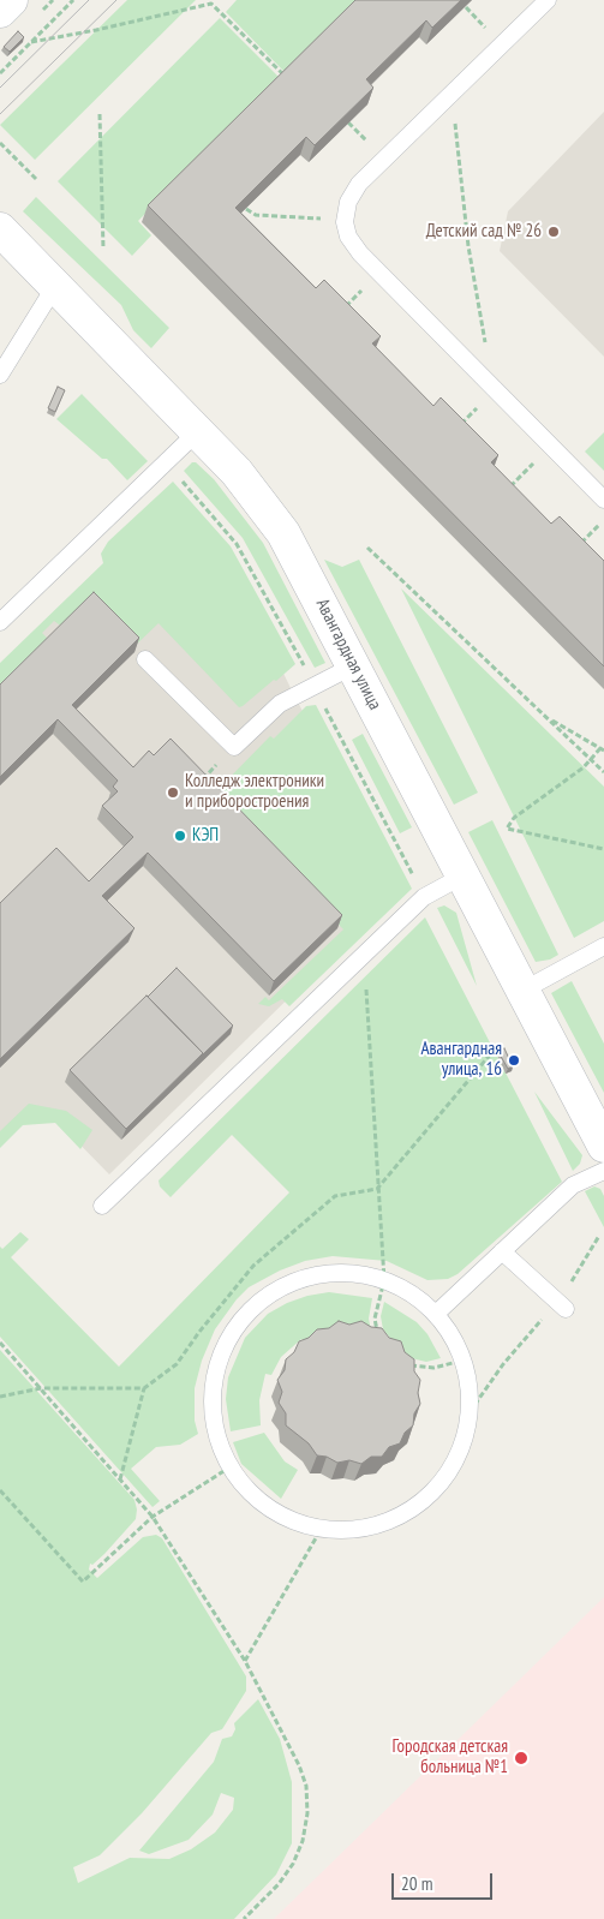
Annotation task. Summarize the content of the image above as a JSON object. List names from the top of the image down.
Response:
{
  "streets": {
    "street": ["Авангардная улица"]
  },
  "places": [
    "Детский сад № 26",
    "Колледж электроники и приборостроения",
    "КЭП",
    "Авангардная улица, 16",
    "Городская детская больница №1"
  ],
  "scale_bar": "20 m"
}
